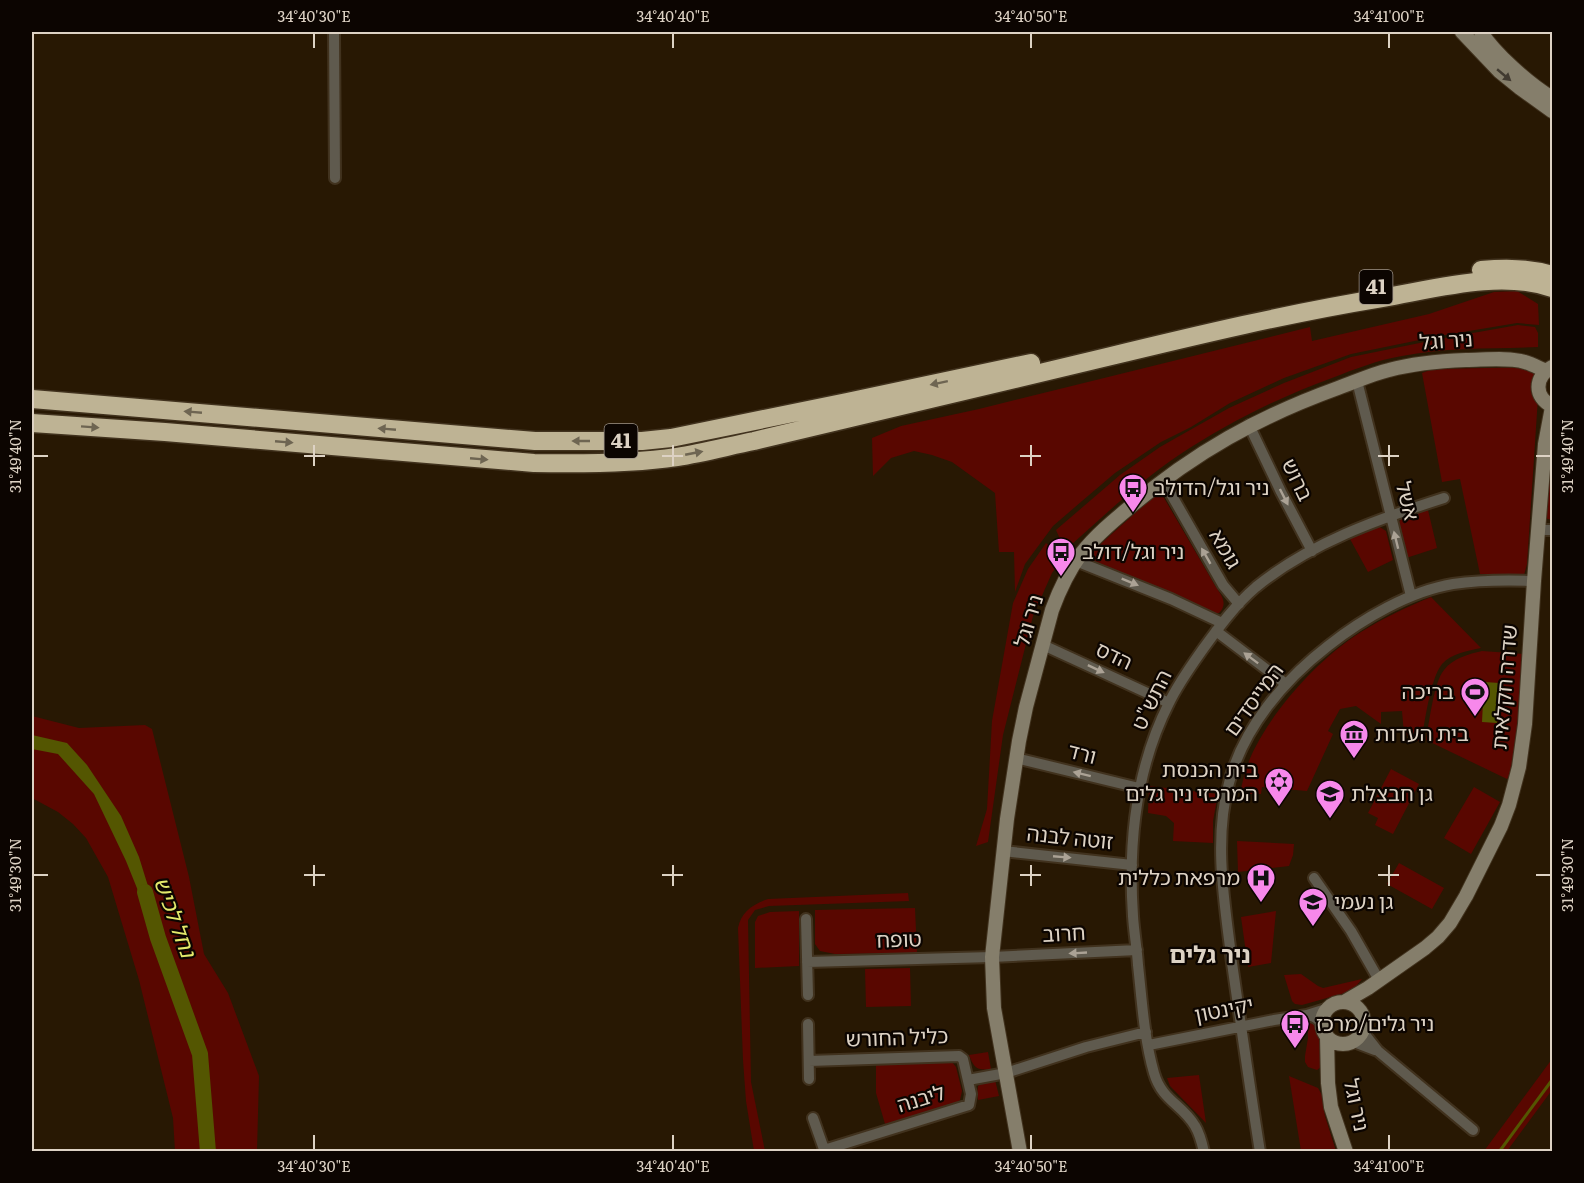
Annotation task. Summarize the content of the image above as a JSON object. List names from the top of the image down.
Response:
{
  "streets": {
    "highway": ["41"],
    "street": [
      "ניר וגל",
      "ברוש",
      "אשל",
      "גומא",
      "הדס",
      "שדרה חקלאית",
      "התש\"ט",
      "המייסדים",
      "ורד",
      "זוטה לבנה",
      "חרוב",
      "טופח",
      "יקינטון",
      "כליל החורש",
      "ליבנה"
    ]
  },
  "crossings": [
    ["ניר וגל", "ברוש"],
    ["ניר וגל", "אשל"],
    ["ניר וגל", "גומא"],
    ["ניר וגל", "הדס"],
    ["ניר וגל", "שדרה חקלאית"],
    ["ניר וגל", "ורד"],
    ["ניר וגל", "זוטה לבנה"],
    ["ניר וגל", "חרוב"],
    ["ניר וגל", "טופח"],
    ["ניר וגל", "יקינטון"],
    ["ניר וגל", "ליבנה"],
    ["ברוש", "התש\"ט"],
    ["אשל", "התש\"ט"],
    ["אשל", "המייסדים"],
    ["גומא", "התש\"ט"],
    ["הדס", "התש\"ט"],
    ["שדרה חקלאית", "המייסדים"],
    ["שדרה חקלאית", "יקינטון"],
    ["התש\"ט", "ורד"],
    ["התש\"ט", "זוטה לבנה"],
    ["התש\"ט", "חרוב"],
    ["התש\"ט", "יקינטון"],
    ["המייסדים", "יקינטון"],
    ["חרוב", "טופח"],
    ["כליל החורש", "ליבנה"]
  ],
  "one_way": [
    "ברוש",
    "אשל",
    "גומא",
    "ורד",
    "זוטה לבנה"
  ],
  "districts": ["ניר גלים"],
  "water": ["נחל לכיש"],
  "places": {
    "bus stop": ["ניר וגל/הדולב", "ניר וגל/דולב", "ניר גלים/מרכז"],
    "sports": ["בריכה"],
    "museum": ["בית העדות"],
    "synagogue": ["בית הכנסת המרכזי ניר גלים"],
    "school or university": ["גן חבצלת", "גן נעמי"],
    "hospital": ["מרפאת כללית"]
  },
  "coordinates": [
    "34°40'30\"E",
    "34°40'40\"E",
    "34°40'50\"E",
    "34°41'00\"E",
    "31°49'40\"N",
    "31°49'30\"N"
  ]
}
